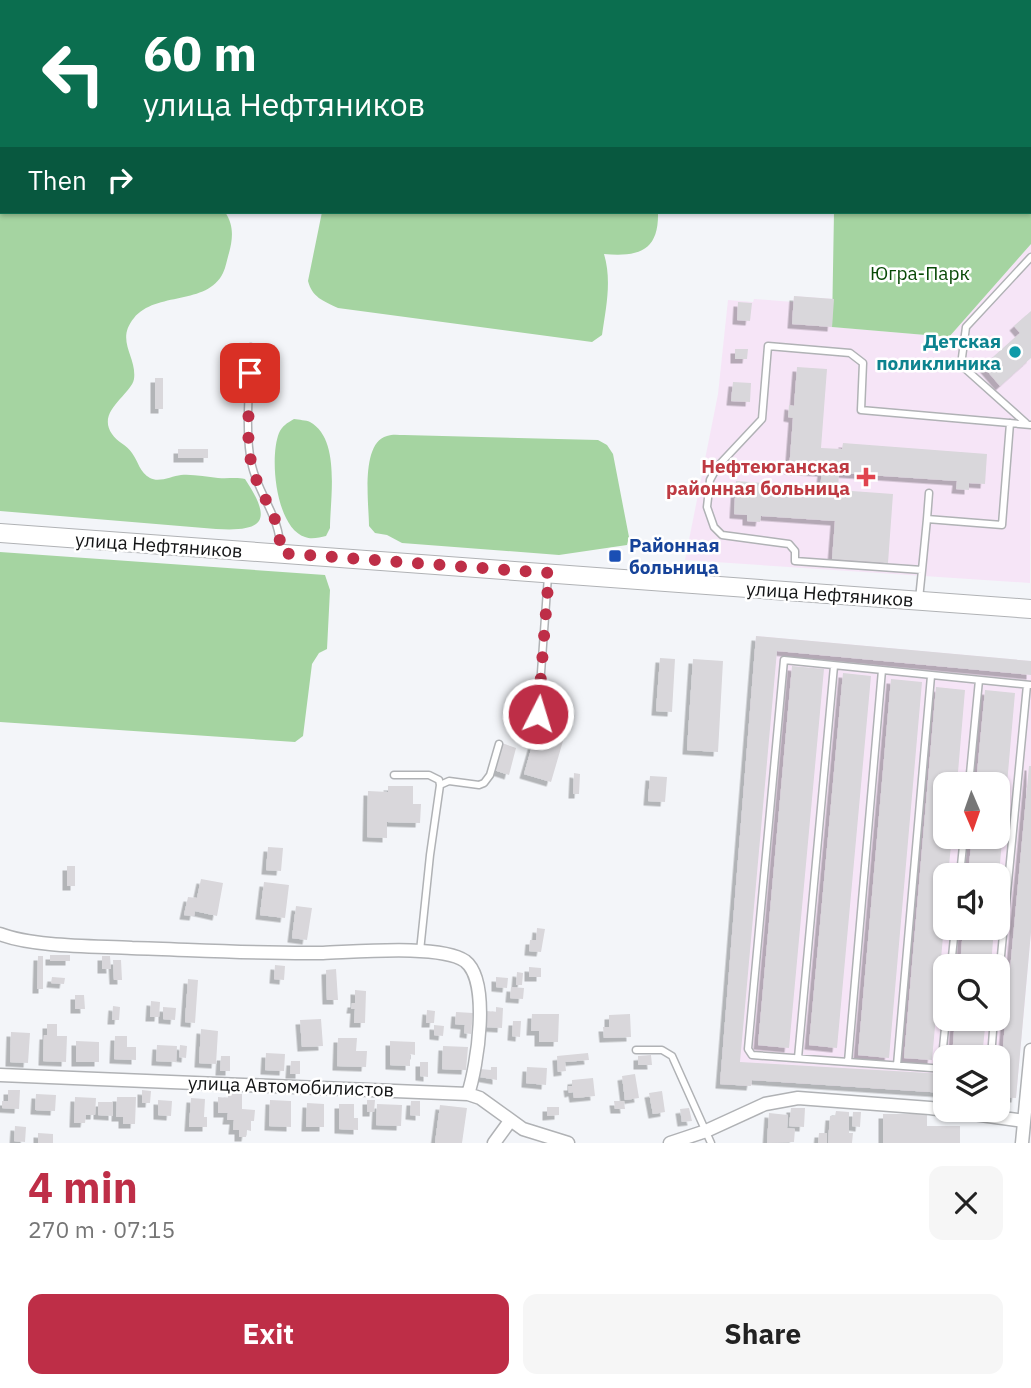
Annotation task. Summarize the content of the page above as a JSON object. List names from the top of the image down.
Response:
{
  "streets": {
    "street": ["улица Нефтяников", "улица Автомобилистов"]
  },
  "parks": ["Югра-Парк"],
  "places": {
    "other": ["Детская поликлиника"],
    "health": ["Нефтеюганская районная больница"],
    "transit": ["Районная больница"]
  },
  "north": "bottom",
  "page": {
    "turn": ["60 m", "улица Нефтяников"],
    "then": "Then",
    "heading": ["4 min", "270 m · 07:15"],
    "buttons": ["Exit", "Share"]
  }
}
